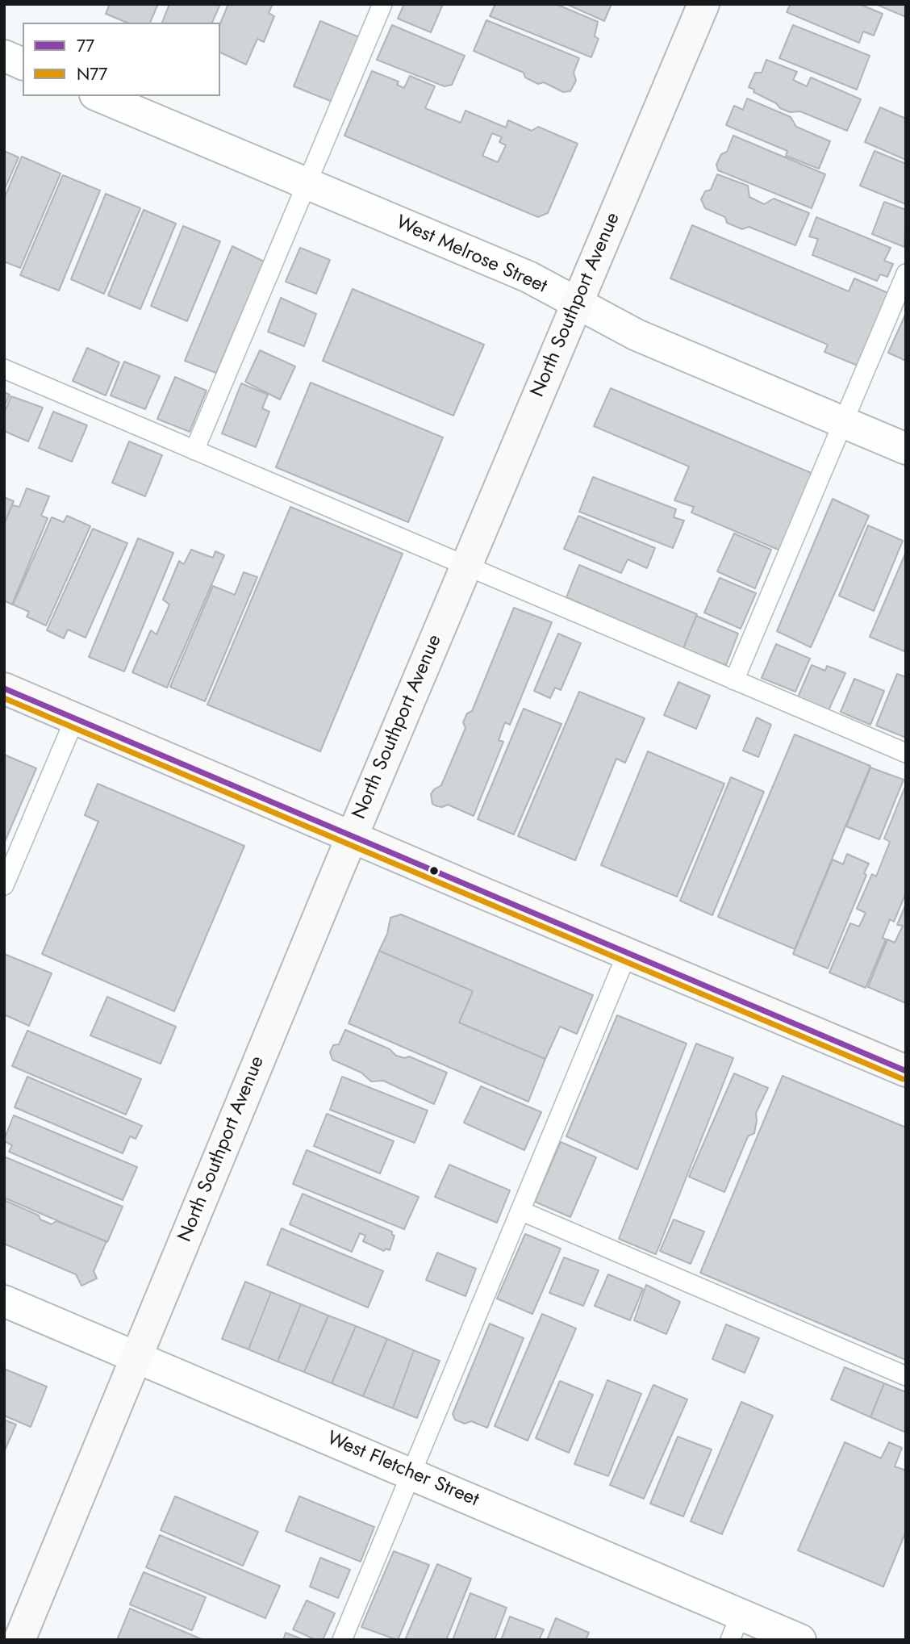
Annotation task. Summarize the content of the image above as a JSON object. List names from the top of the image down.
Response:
{
  "streets": {
    "street": ["West Melrose Street", "North Southport Avenue", "West Fletcher Street"]
  },
  "crossings": [
    ["West Melrose Street", "North Southport Avenue"],
    ["North Southport Avenue", "West Fletcher Street"]
  ],
  "lines": ["transit line 77", "transit line N77"],
  "legend": ["77", "N77"]
}
